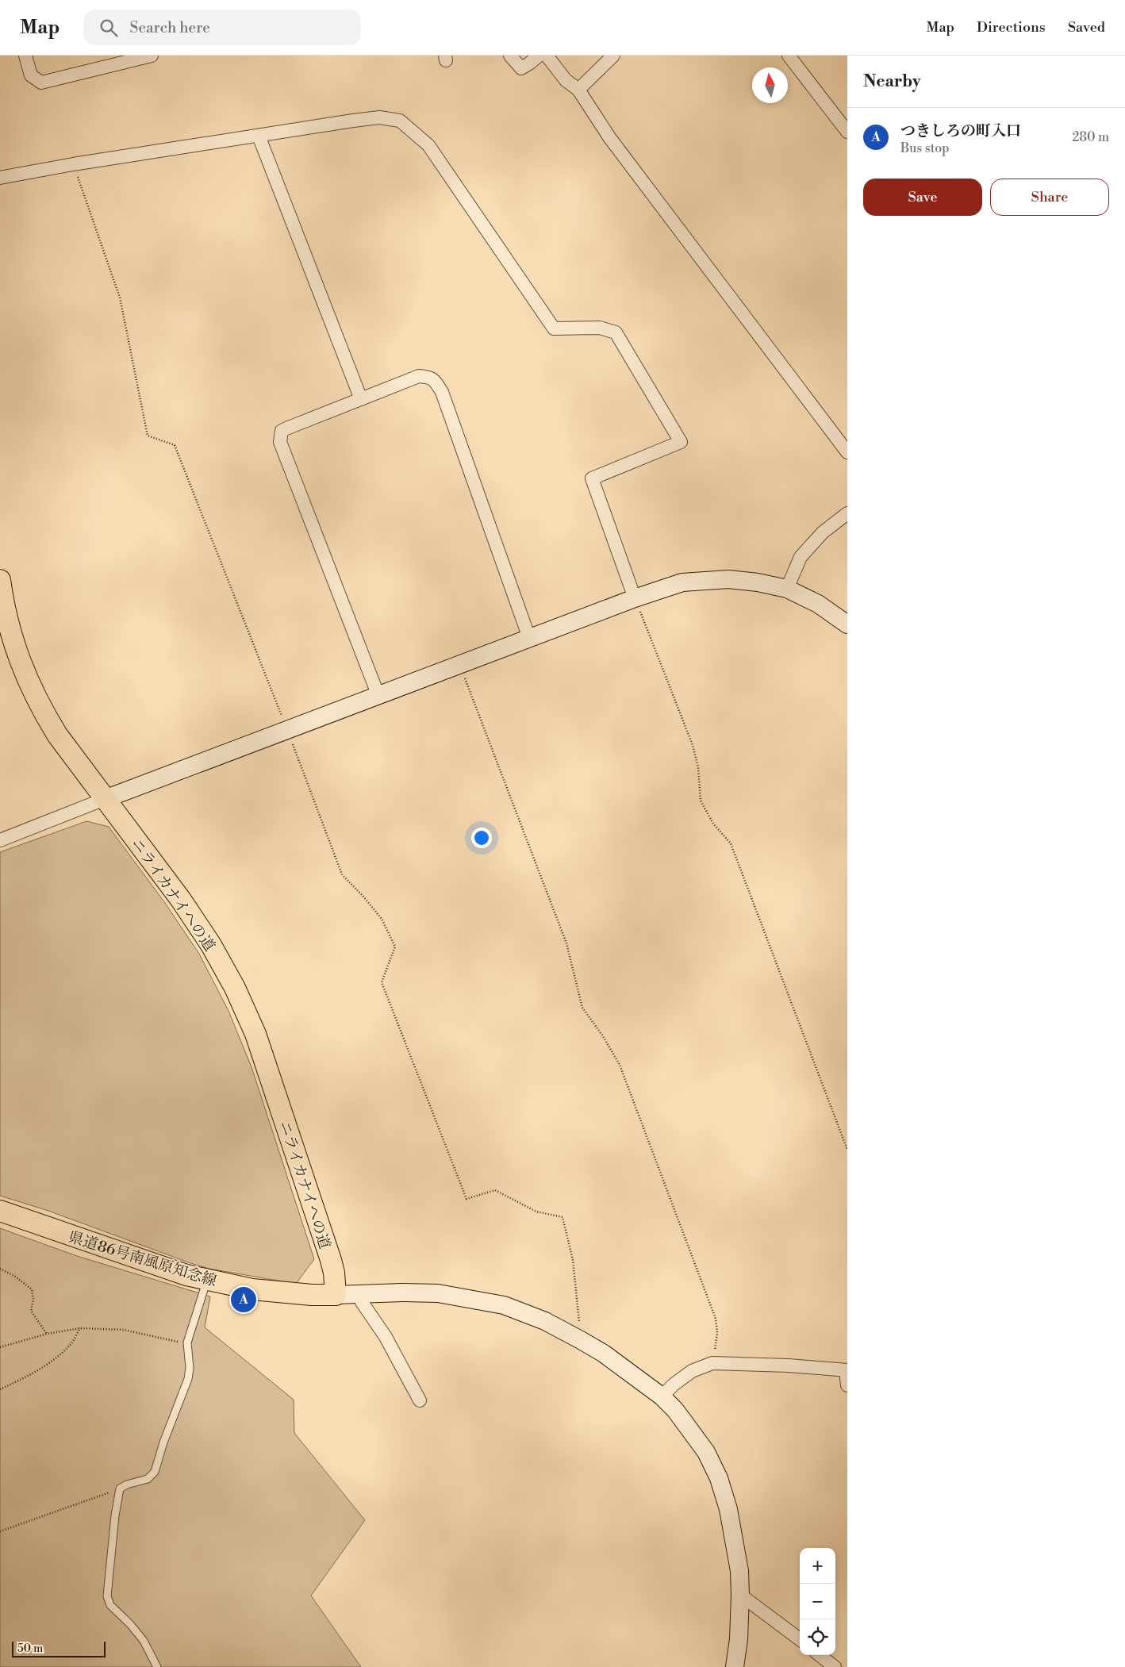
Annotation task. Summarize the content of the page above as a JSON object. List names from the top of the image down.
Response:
{
  "streets": {
    "main road": ["ニライカナイへの道", "県道86号南風原知念線"]
  },
  "crossings": [
    ["ニライカナイへの道", "県道86号南風原知念線"]
  ],
  "scale_bar": "50 m",
  "north": "top",
  "page": {
    "header": "Map",
    "search": "Search here",
    "nav": ["Map", "Directions", "Saved"],
    "heading": "Nearby",
    "list": [
      {
        "mark": "A",
        "name": "つきしろの町入口",
        "note": "Bus stop",
        "value": "280 m"
      }
    ],
    "buttons": ["Save", "Share"],
    "pins": "A",
    "map_buttons": ["+", "−"],
    "scale": "50 m"
  }
}
